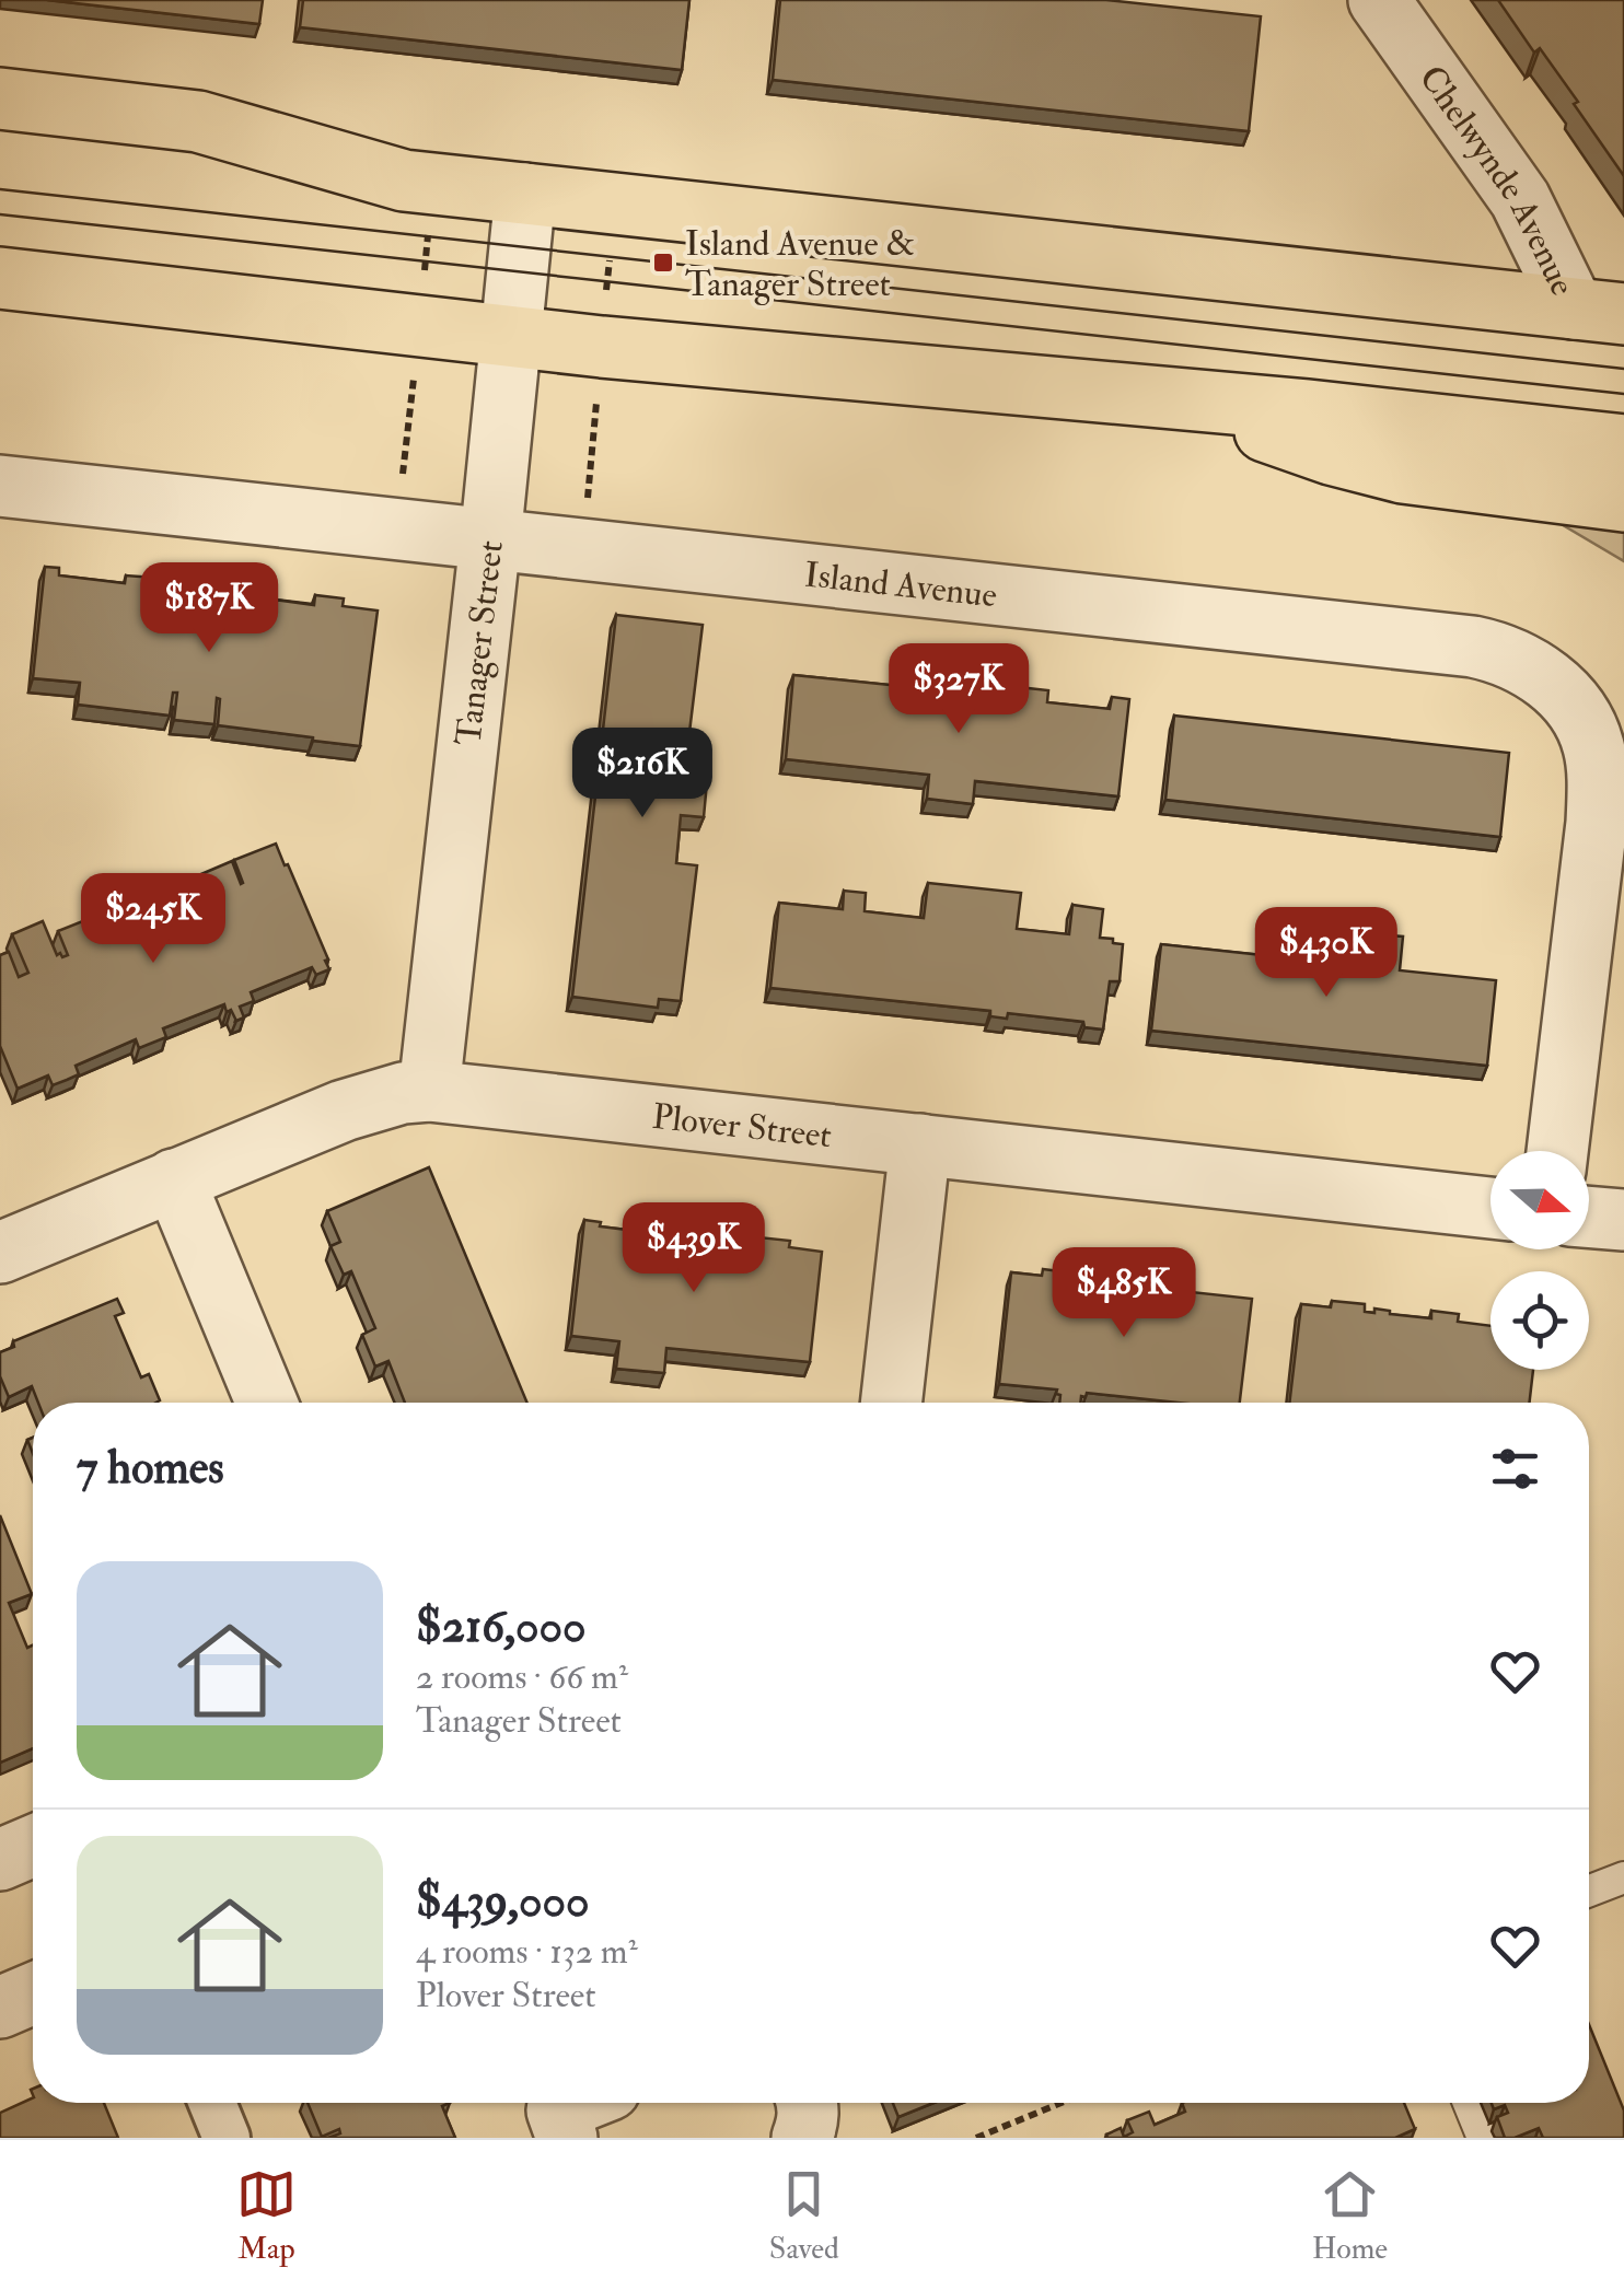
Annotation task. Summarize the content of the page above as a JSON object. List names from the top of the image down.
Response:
{
  "streets": {
    "street": [
      "Chelwynde Avenue",
      "Island Avenue",
      "Tanager Street",
      "Plover Street"
    ]
  },
  "crossings": [
    ["Island Avenue", "Tanager Street"],
    ["Tanager Street", "Plover Street"]
  ],
  "places": {
    "transit": ["Island Avenue & Tanager Street"]
  },
  "north": "right",
  "page": {
    "price": [
      "$187K",
      "$327K",
      "$216K",
      "$245K",
      "$430K",
      "$439K",
      "$485K"
    ],
    "heading": "7 homes",
    "list": [
      {
        "name": "$216,000",
        "note": "2 rooms · 66 m² · Tanager Street"
      },
      {
        "name": "$439,000",
        "note": "4 rooms · 132 m² · Plover Street"
      }
    ],
    "tabs": ["Map", "Saved", "Home"]
  }
}
